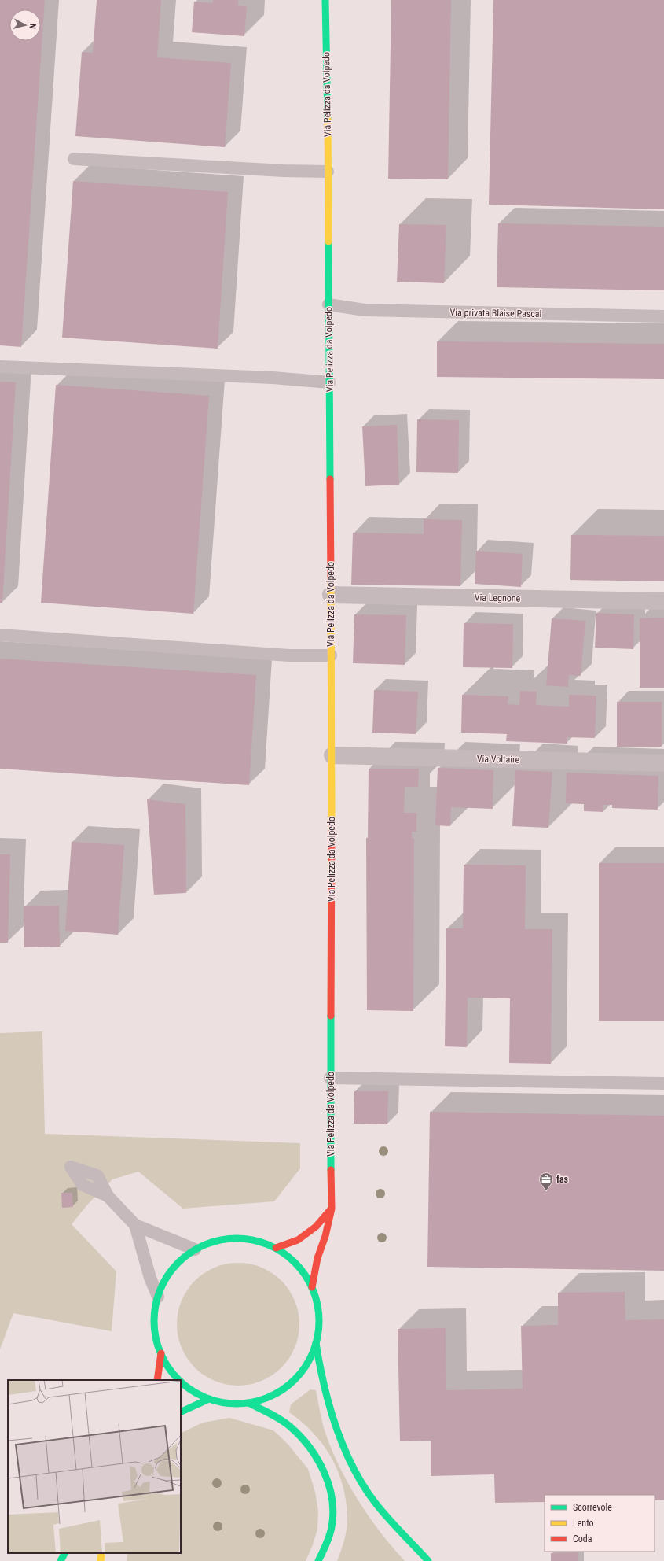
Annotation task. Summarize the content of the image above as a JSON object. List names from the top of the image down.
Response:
{
  "streets": {
    "main road": ["Via Pelizza da Volpedo"],
    "street": ["Via Legnone", "Via Voltaire"],
    "lane": ["Via privata Blaise Pascal"]
  },
  "crossings": [
    ["Via Pelizza da Volpedo", "Via privata Blaise Pascal"],
    ["Via Pelizza da Volpedo", "Via Legnone"],
    ["Via Pelizza da Volpedo", "Via Voltaire"]
  ],
  "places": {
    "office": ["fas"]
  },
  "legend": ["Scorrevole", "Lento", "Coda"],
  "north": "right"
}
